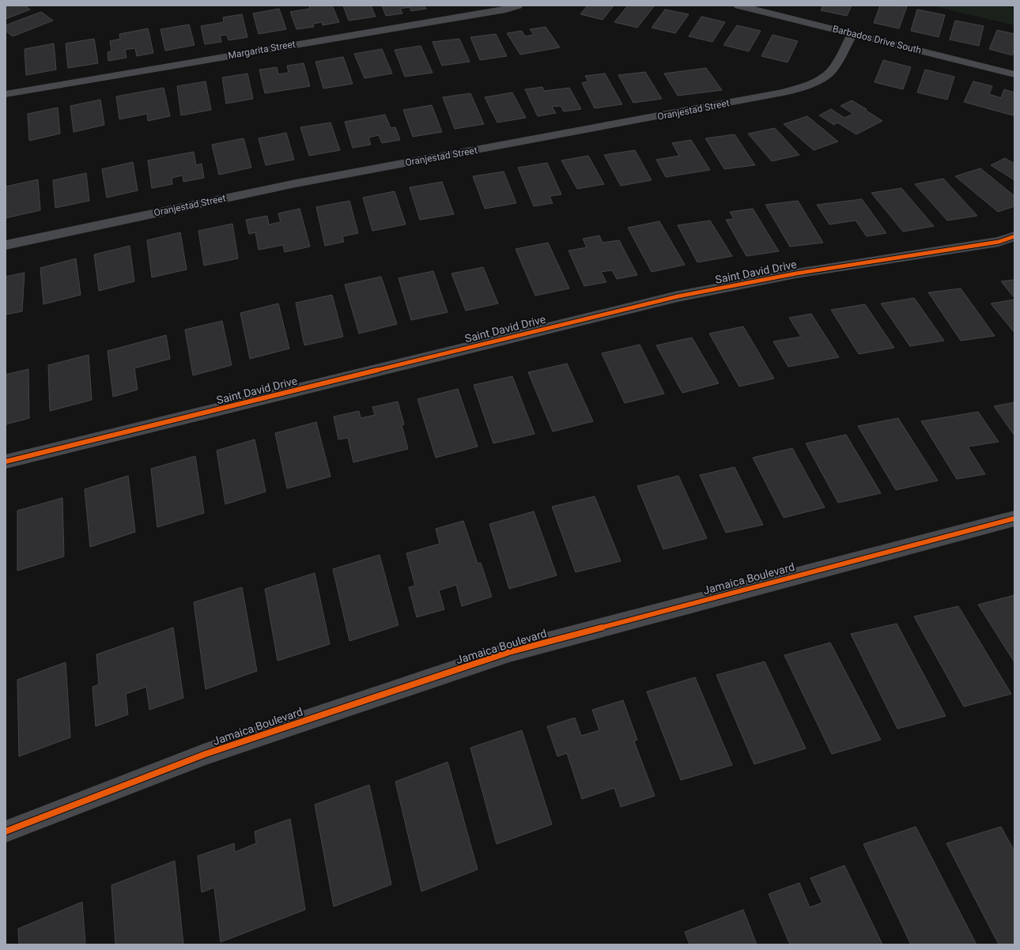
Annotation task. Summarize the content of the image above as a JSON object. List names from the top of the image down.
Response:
{
  "streets": {
    "street": [
      "Barbados Drive South",
      "Margarita Street",
      "Oranjestad Street",
      "Saint David Drive",
      "Jamaica Boulevard"
    ]
  },
  "crossings": [
    ["Barbados Drive South", "Oranjestad Street"]
  ]
}
